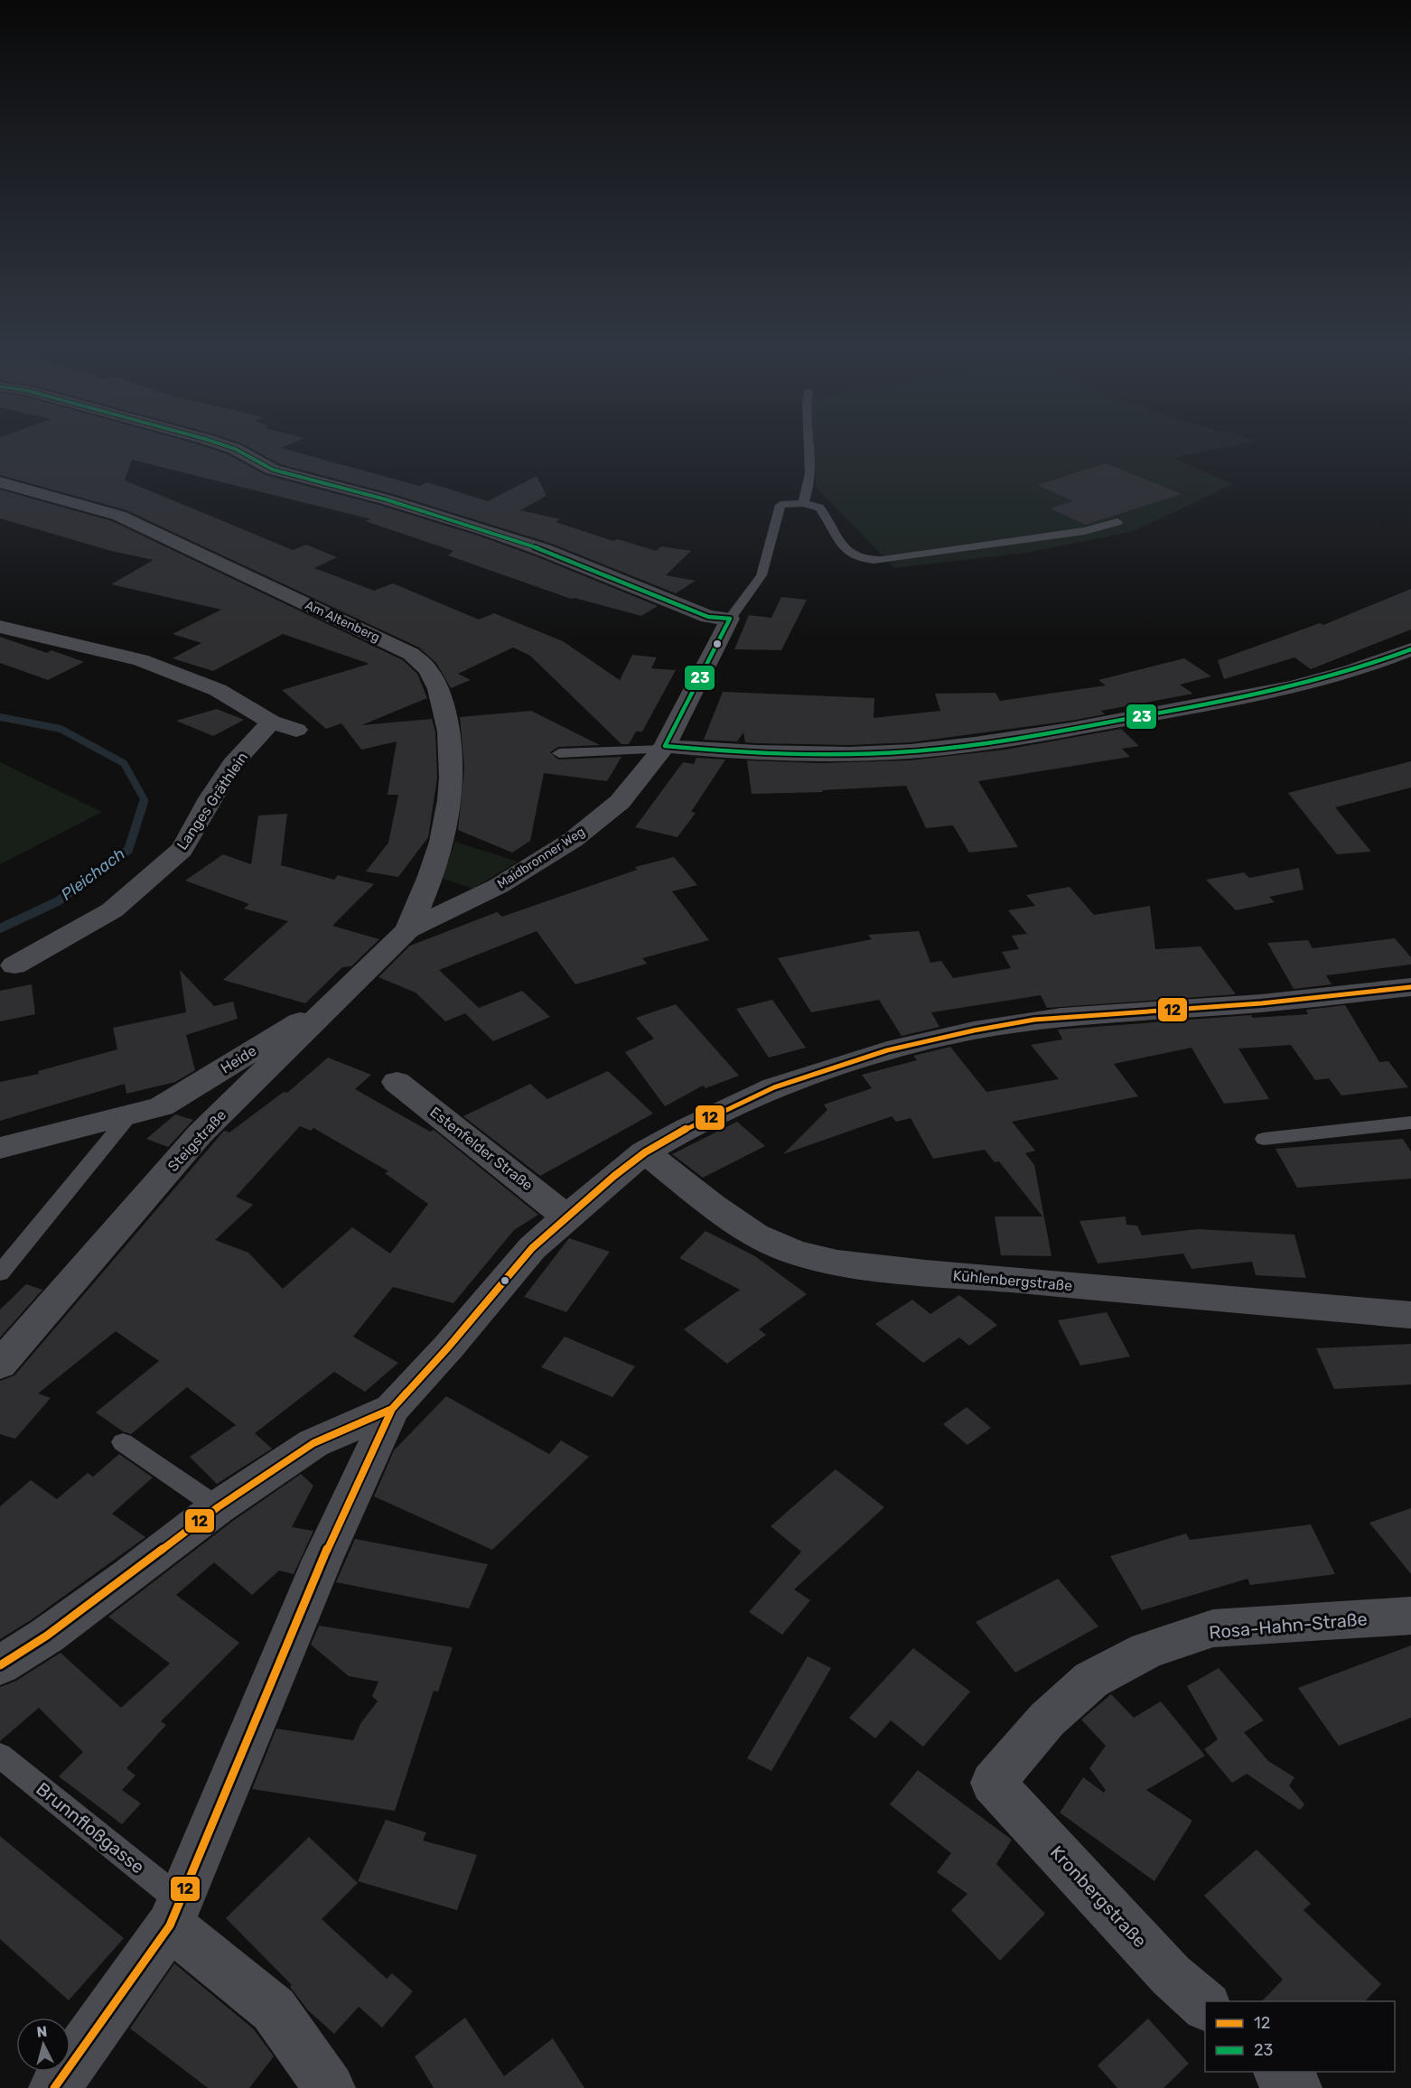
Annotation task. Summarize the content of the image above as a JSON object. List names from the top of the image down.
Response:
{
  "streets": {
    "street": [
      "Am Altenberg",
      "Langes Gräthlein",
      "Maidbronner Weg",
      "Heide",
      "Steigstraße",
      "Estenfelder Straße",
      "Kühlenbergstraße",
      "Rosa-Hahn-Straße",
      "Kronbergstraße"
    ],
    "lane": ["Brunnfloßgasse"]
  },
  "crossings": [
    ["Am Altenberg", "Maidbronner Weg"],
    ["Am Altenberg", "Steigstraße"],
    ["Maidbronner Weg", "Steigstraße"],
    ["Heide", "Steigstraße"],
    ["Rosa-Hahn-Straße", "Kronbergstraße"]
  ],
  "water": ["Pleichach"],
  "lines": ["transit line 23", "transit line 12"],
  "legend": ["12", "23"],
  "north": "top"
}
